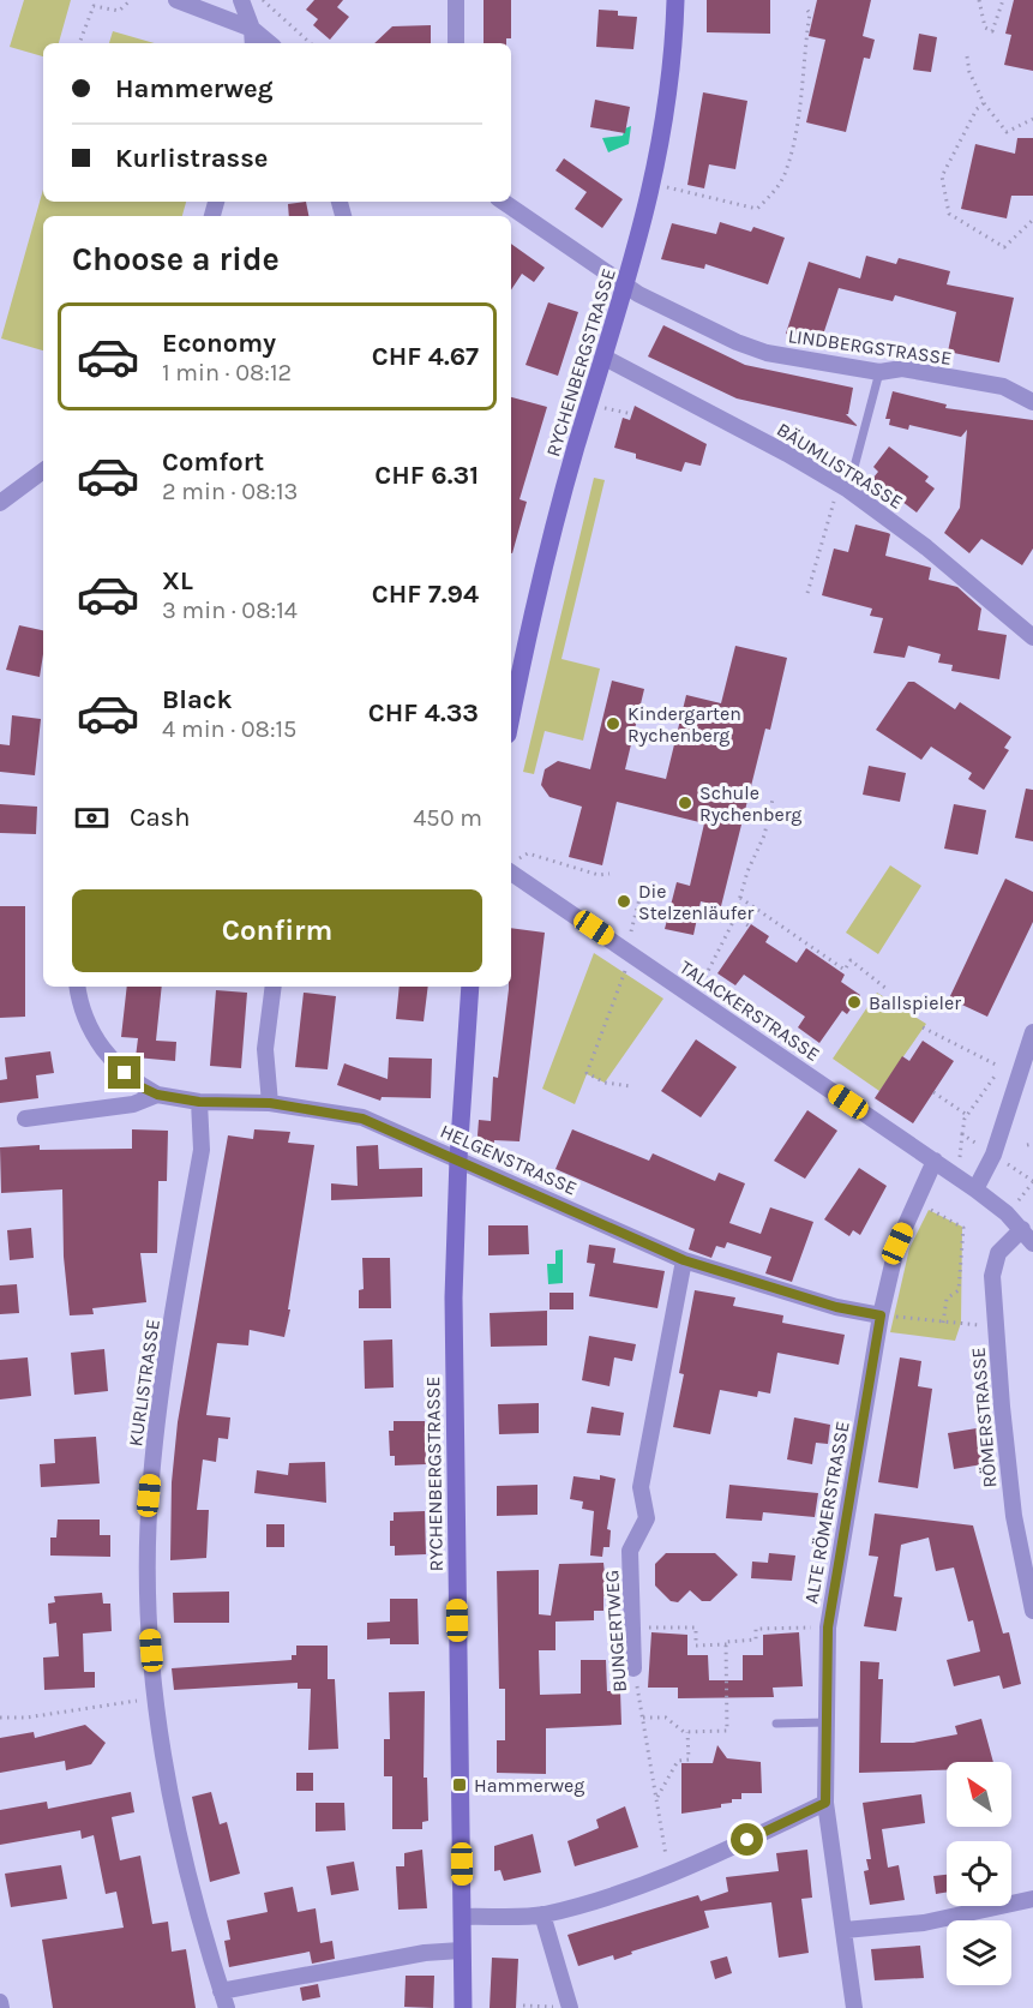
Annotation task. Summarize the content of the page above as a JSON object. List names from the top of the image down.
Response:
{
  "streets": {
    "street": [
      "LINDBERGSTRASSE",
      "RYCHENBERGSTRASSE",
      "BÄUMLISTRASSE",
      "TALACKERSTRASSE",
      "HELGENSTRASSE",
      "KURLISTRASSE",
      "RÖMERSTRASSE",
      "ALTE RÖMERSTRASSE",
      "BUNGERTWEG"
    ]
  },
  "crossings": [
    ["LINDBERGSTRASSE", "RYCHENBERGSTRASSE"],
    ["RYCHENBERGSTRASSE", "BÄUMLISTRASSE"],
    ["RYCHENBERGSTRASSE", "HELGENSTRASSE"],
    ["TALACKERSTRASSE", "RÖMERSTRASSE"],
    ["TALACKERSTRASSE", "ALTE RÖMERSTRASSE"],
    ["HELGENSTRASSE", "KURLISTRASSE"],
    ["HELGENSTRASSE", "ALTE RÖMERSTRASSE"],
    ["HELGENSTRASSE", "BUNGERTWEG"]
  ],
  "places": {
    "other": [
      "Kindergarten Rychenberg",
      "Schule Rychenberg",
      "Die Stelzenläufer",
      "Ballspieler"
    ],
    "transit": ["Hammerweg"]
  },
  "north": "top left",
  "page": {
    "banner": ["Hammerweg", "Kurlistrasse"],
    "heading": "Choose a ride",
    "list": [
      {
        "name": "Economy",
        "note": "1 min · 08:12",
        "value": "CHF 4.67"
      },
      {
        "name": "Comfort",
        "note": "2 min · 08:13",
        "value": "CHF 6.31"
      },
      {
        "name": "XL",
        "note": "3 min · 08:14",
        "value": "CHF 7.94"
      },
      {
        "name": "Black",
        "note": "4 min · 08:15",
        "value": "CHF 4.33"
      }
    ],
    "pay": ["Cash", "450 m"],
    "buttons": "Confirm"
  }
}
